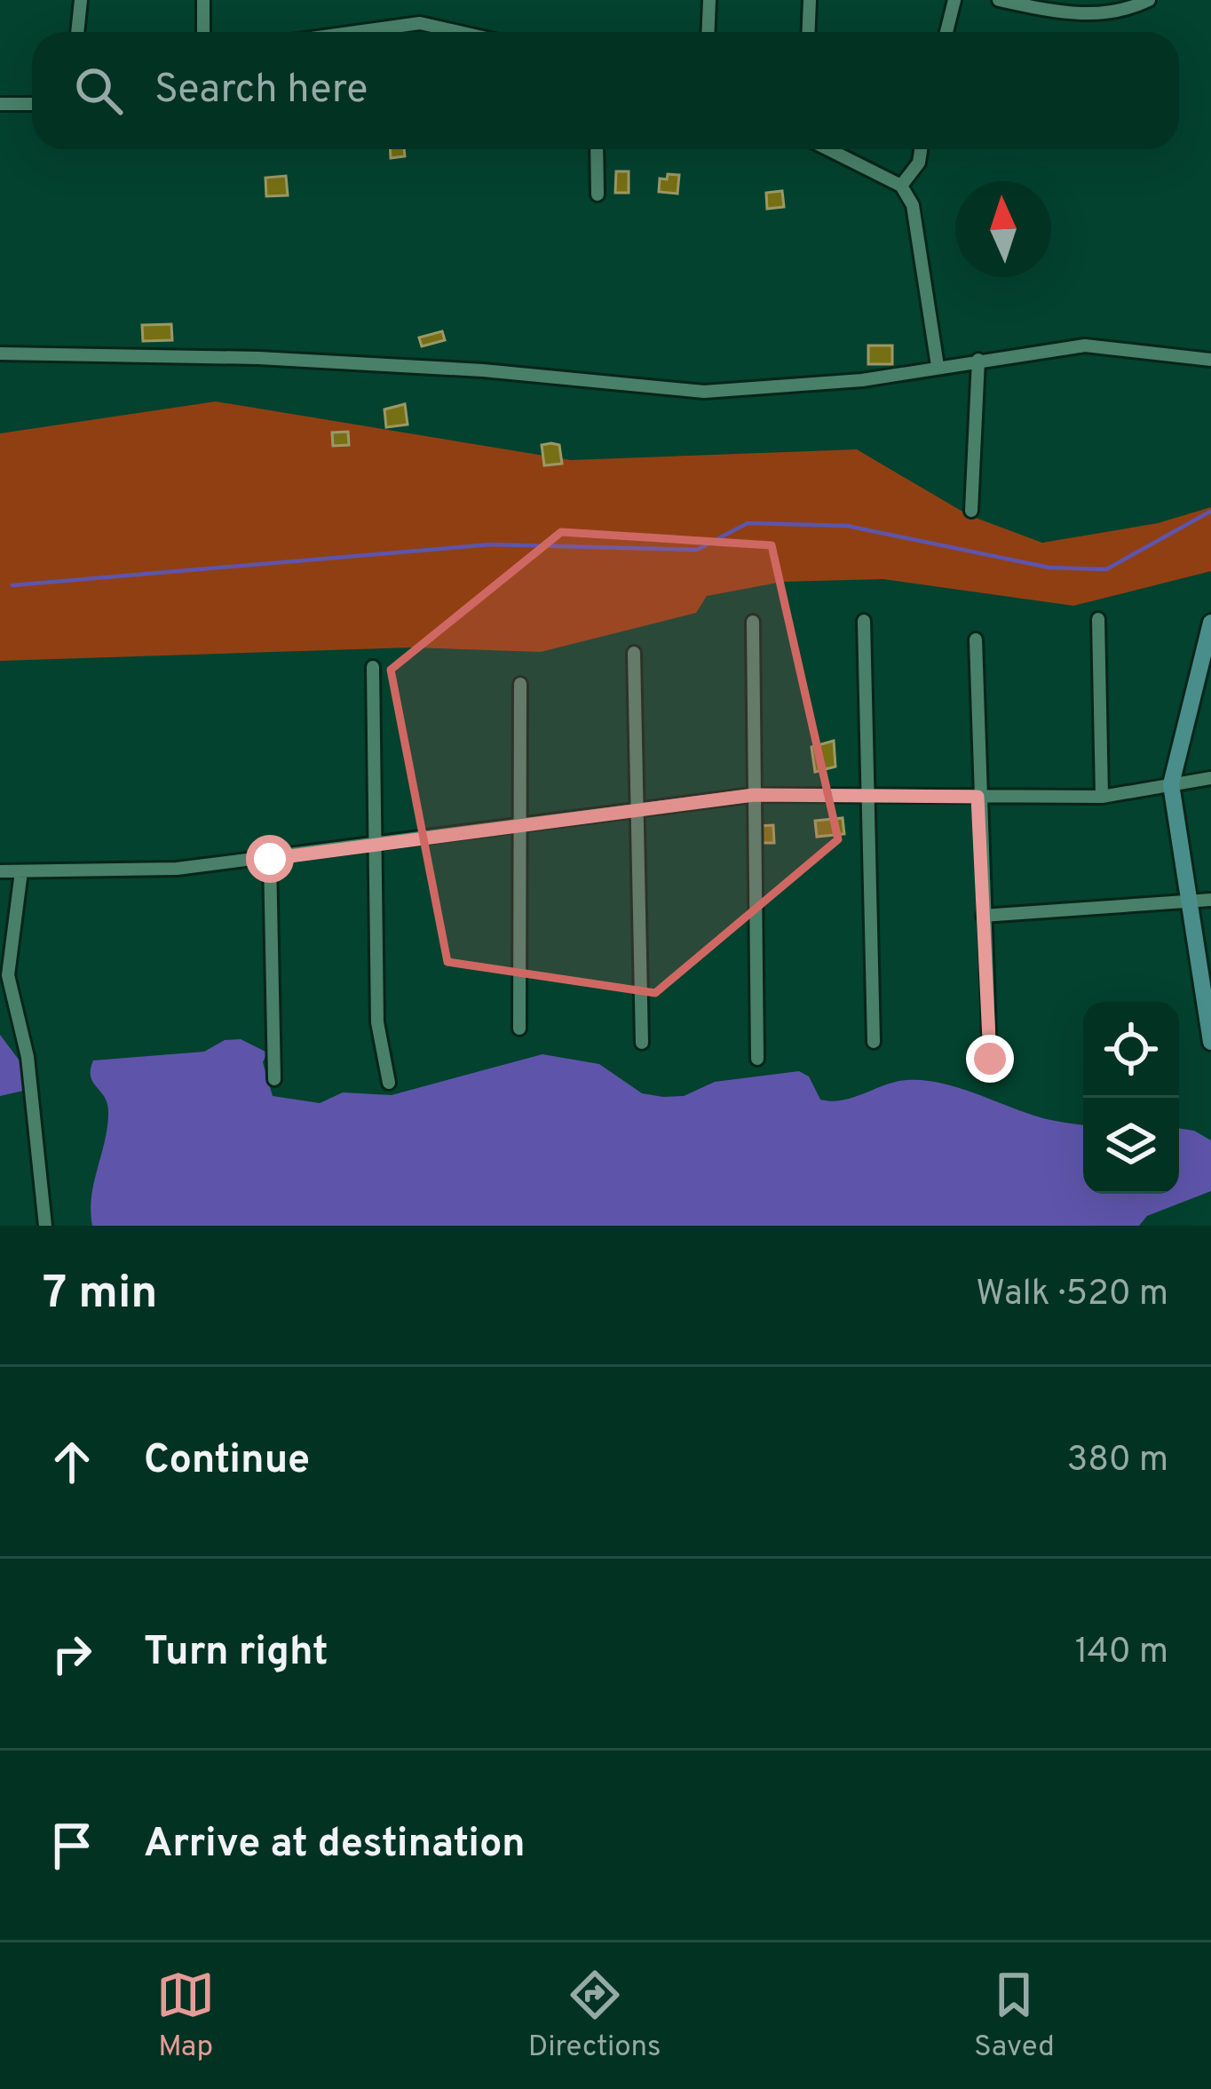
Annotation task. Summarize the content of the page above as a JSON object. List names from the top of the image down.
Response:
{
  "north": "top",
  "page": {
    "search": "Search here",
    "heading": ["7 min", "Walk · 520 m"],
    "list": [
      ["Continue", "380 m"],
      ["Turn right", "140 m"],
      "Arrive at destination"
    ],
    "nav": ["Map", "Directions", "Saved"]
  }
}
